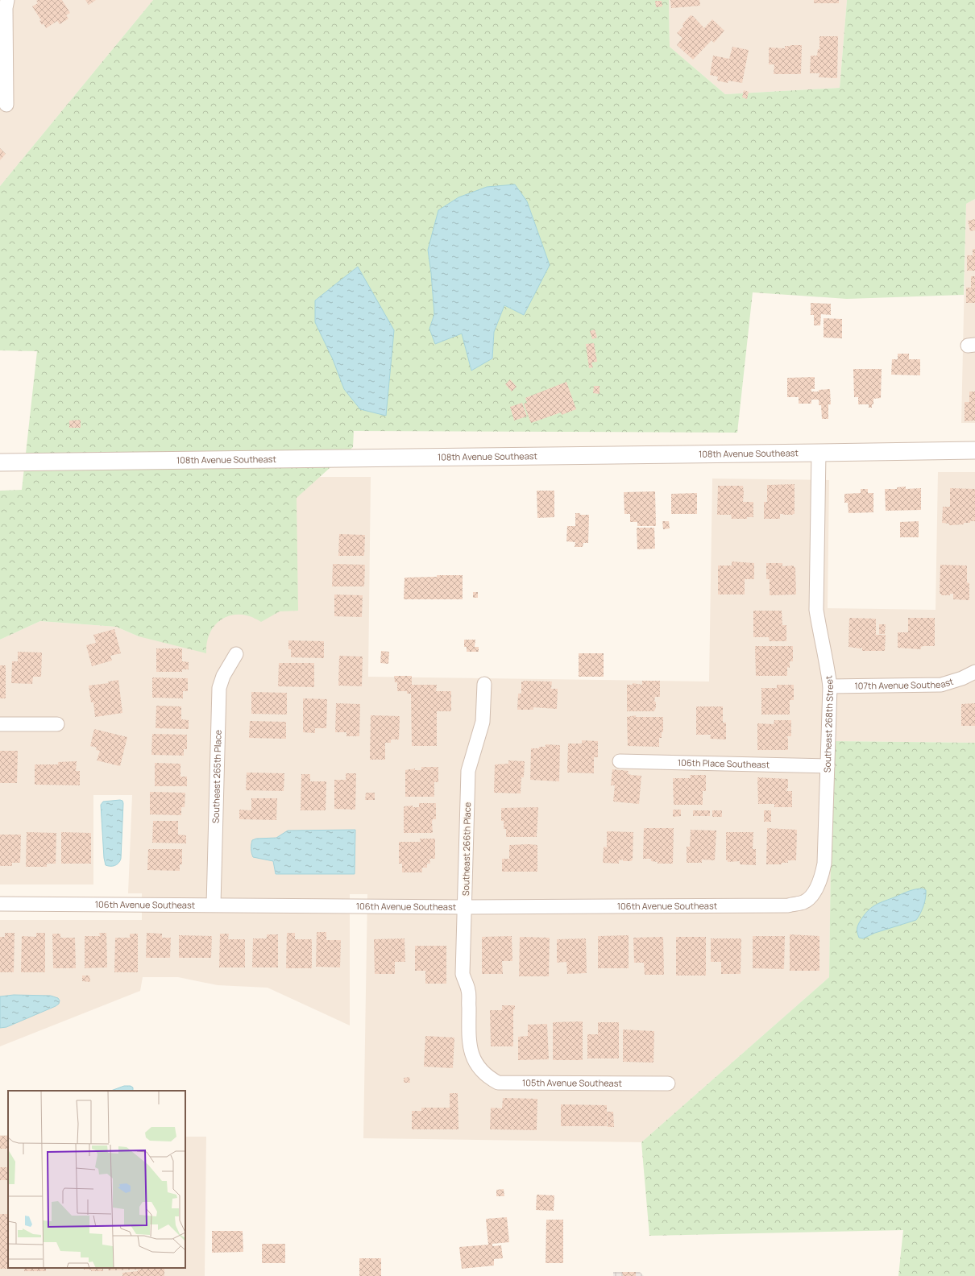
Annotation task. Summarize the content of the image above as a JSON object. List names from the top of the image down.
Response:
{
  "streets": {
    "street": [
      "108th Avenue Southeast",
      "107th Avenue Southeast",
      "Southeast 268th Street",
      "106th Place Southeast",
      "Southeast 265th Place",
      "Southeast 266th Place",
      "106th Avenue Southeast",
      "105th Avenue Southeast"
    ]
  },
  "crossings": [
    ["108th Avenue Southeast", "Southeast 268th Street"],
    ["107th Avenue Southeast", "Southeast 268th Street"],
    ["Southeast 268th Street", "106th Place Southeast"],
    ["Southeast 268th Street", "106th Avenue Southeast"],
    ["Southeast 265th Place", "106th Avenue Southeast"],
    ["Southeast 266th Place", "106th Avenue Southeast"],
    ["Southeast 266th Place", "105th Avenue Southeast"]
  ]
}
